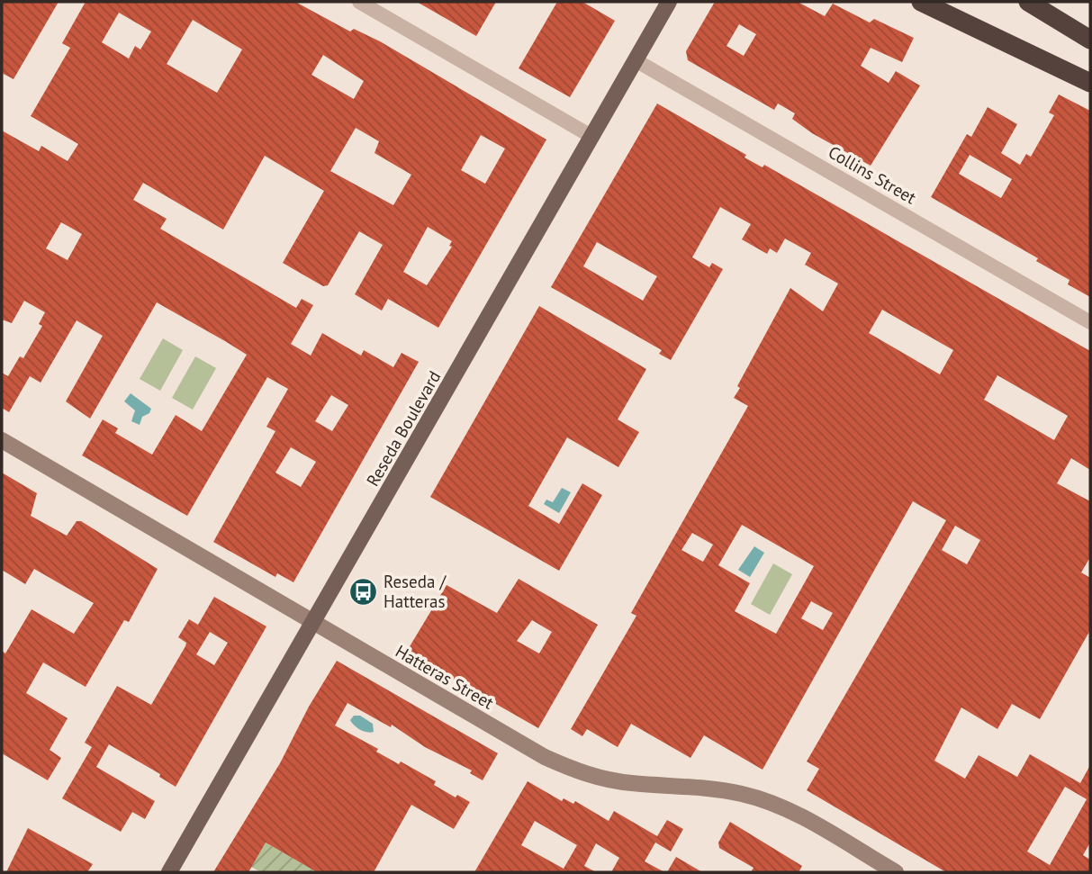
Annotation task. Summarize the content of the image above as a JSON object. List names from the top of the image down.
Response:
{
  "streets": {
    "main road": ["Reseda Boulevard"],
    "street": ["Collins Street", "Hatteras Street"]
  },
  "crossings": [
    ["Collins Street", "Reseda Boulevard"],
    ["Reseda Boulevard", "Hatteras Street"]
  ],
  "places": {
    "bus stop": ["Reseda / Hatteras"]
  }
}
